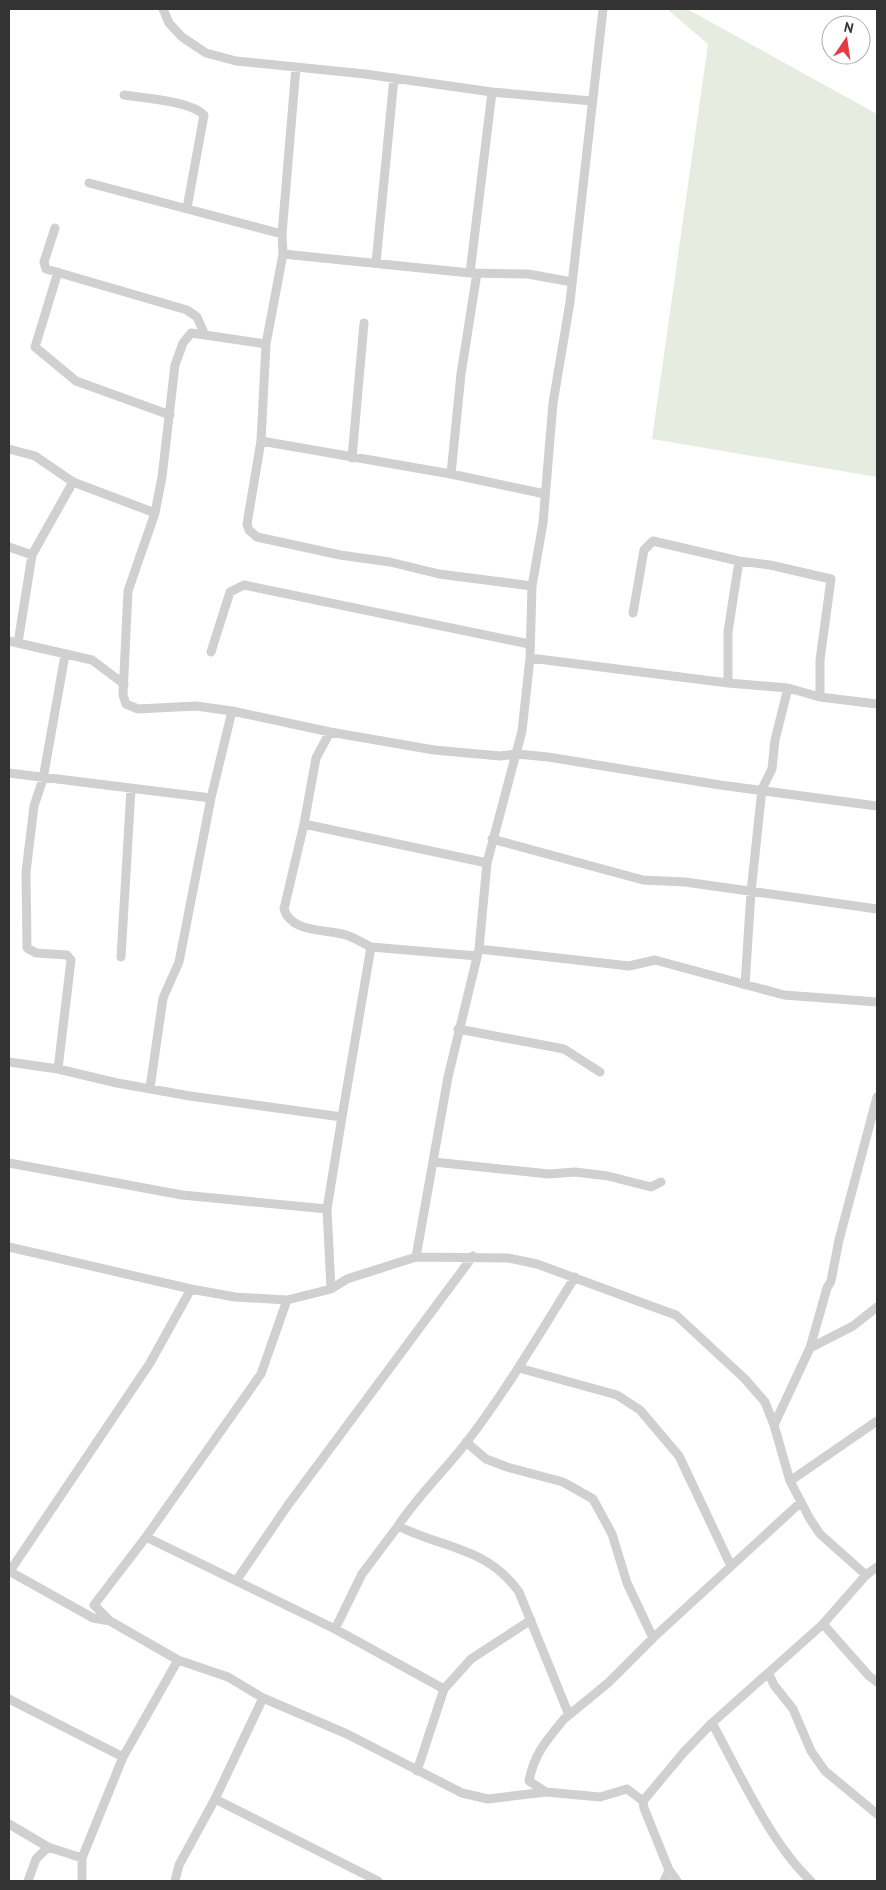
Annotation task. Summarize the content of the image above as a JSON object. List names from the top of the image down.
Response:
{
  "north": "top"
}
